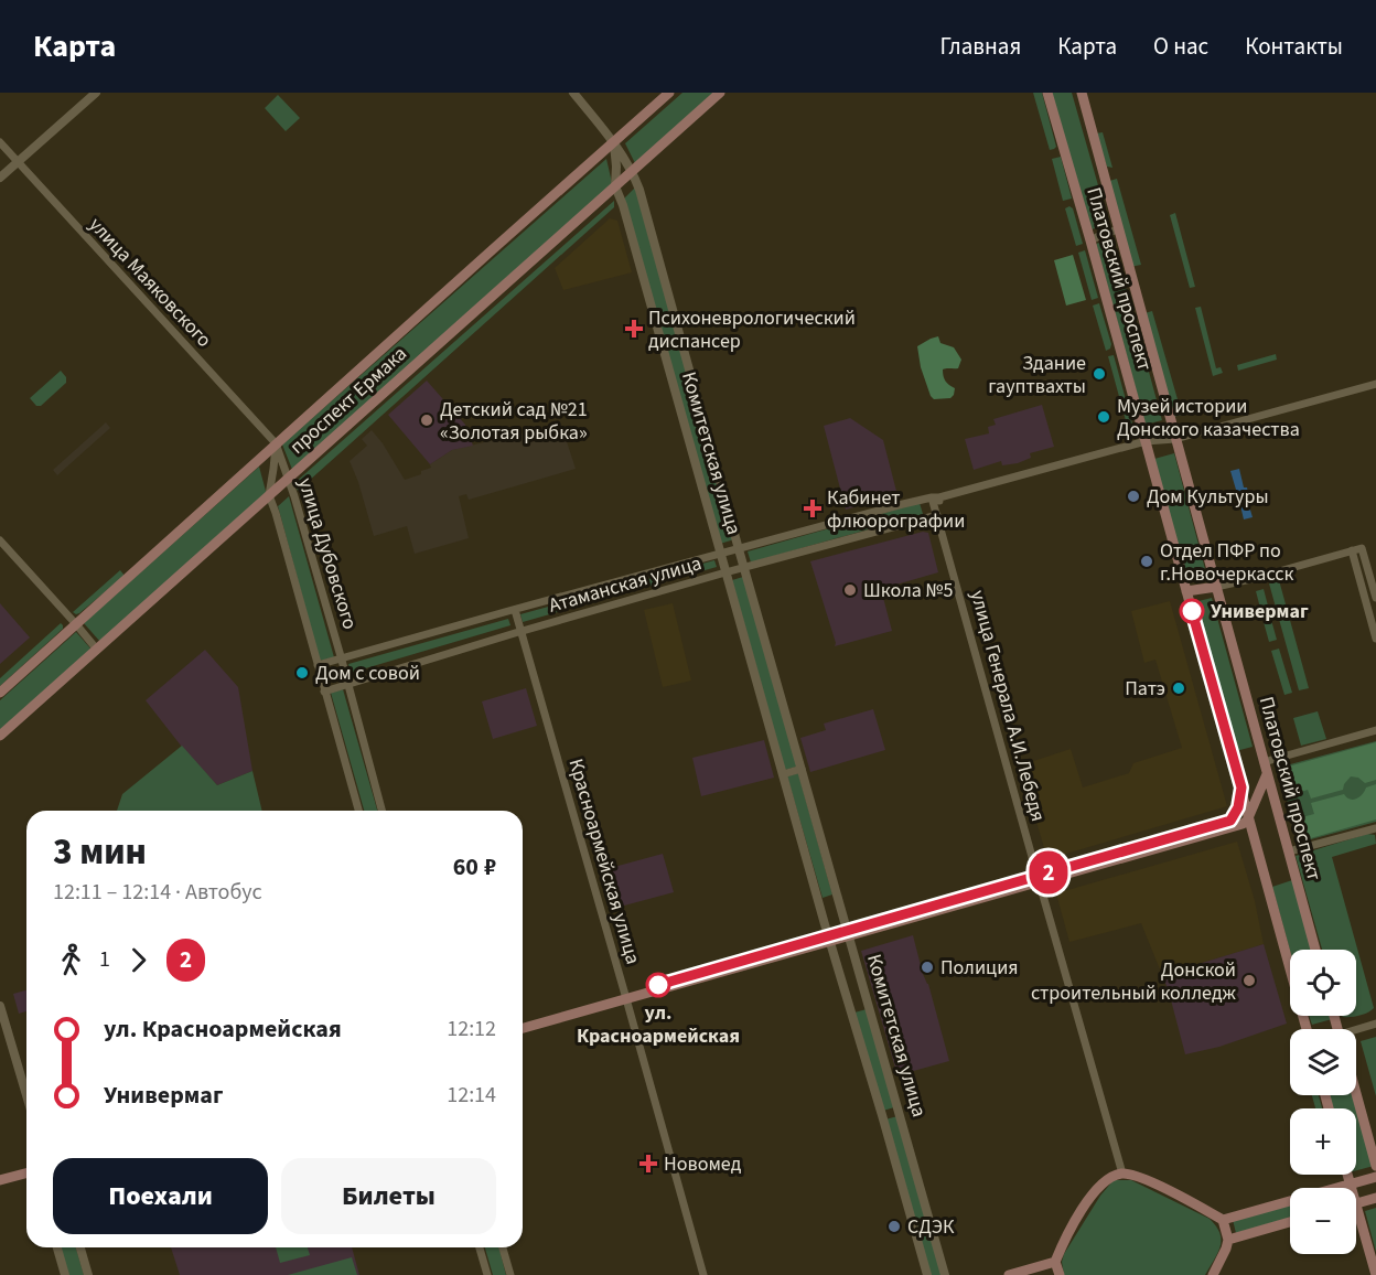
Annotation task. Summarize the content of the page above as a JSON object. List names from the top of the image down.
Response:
{
  "streets": {
    "main road": ["Платовский проспект", "проспект Ермака"],
    "street": [
      "улица Маяковского",
      "Комитетская улица",
      "улица Дубовского",
      "Атаманская улица",
      "улица Генерала А.И.Лебедя",
      "Красноармейская улица"
    ]
  },
  "crossings": [
    ["Платовский проспект", "Атаманская улица"],
    ["улица Маяковского", "проспект Ермака"],
    ["улица Маяковского", "улица Дубовского"],
    ["проспект Ермака", "Комитетская улица"],
    ["проспект Ермака", "улица Дубовского"],
    ["Комитетская улица", "Атаманская улица"],
    ["улица Дубовского", "Атаманская улица"],
    ["Атаманская улица", "улица Генерала А.И.Лебедя"],
    ["Атаманская улица", "Красноармейская улица"]
  ],
  "places": {
    "health": ["Психоневрологический диспансер", "Кабинет флюорографии", "Новомед"],
    "other": [
      "Здание гауптвахты",
      "Музей истории Донского казачества",
      "Детский сад №21 «Золотая рыбка»",
      "Дом Культуры",
      "Отдел ПФР по г.Новочеркасск",
      "Школа №5",
      "Универмаг",
      "Дом с совой",
      "Патэ",
      "Полиция",
      "Донской строительный колледж",
      "ул. Красноармейская",
      "СДЭК"
    ]
  },
  "lines": ["bus line 2"],
  "page": {
    "header": "Карта",
    "nav": [
      "Главная",
      "Карта",
      "О нас",
      "Контакты"
    ],
    "on_map": "2",
    "heading": ["3 мин", "12:11 – 12:14 · Автобус", "60 ₽"],
    "legs": ["1", "2"],
    "map_buttons": ["+", "−"],
    "list": [
      {
        "name": "ул. Красноармейская",
        "value": "12:12"
      },
      {
        "name": "Универмаг",
        "value": "12:14"
      }
    ],
    "buttons": ["Поехали", "Билеты"]
  }
}
